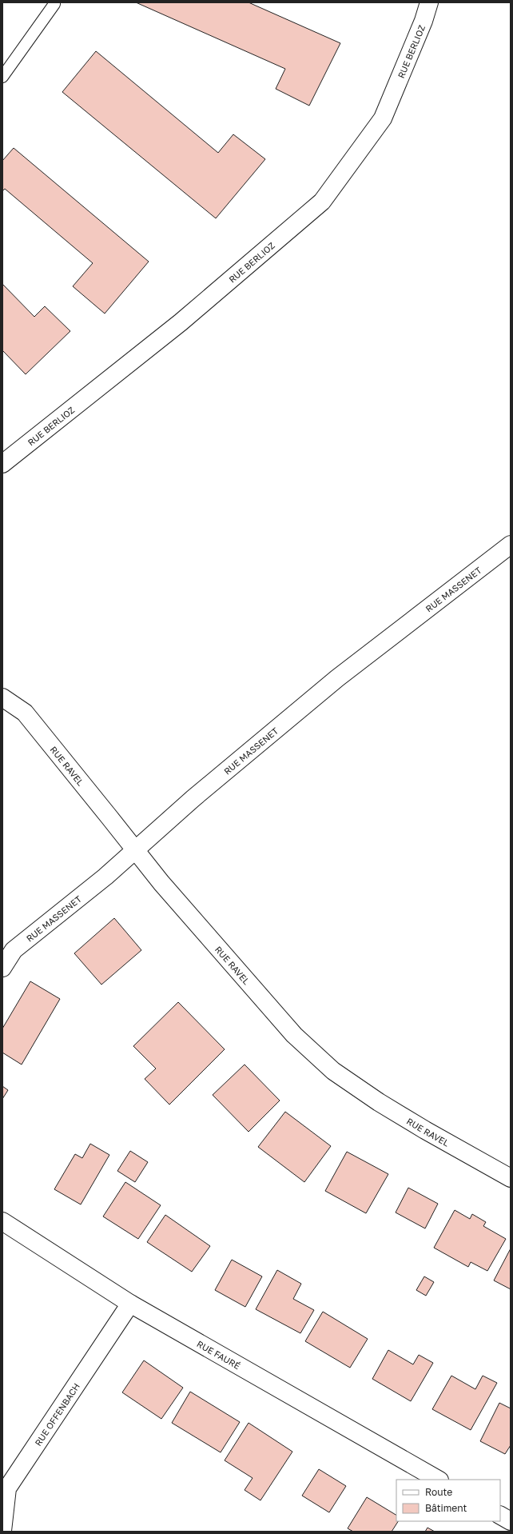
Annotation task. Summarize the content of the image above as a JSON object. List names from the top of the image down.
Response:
{
  "streets": {
    "street": [
      "RUE BERLIOZ",
      "RUE MASSENET",
      "RUE RAVEL",
      "RUE FAURÉ",
      "RUE OFFENBACH"
    ]
  },
  "crossings": [
    ["RUE MASSENET", "RUE RAVEL"],
    ["RUE FAURÉ", "RUE OFFENBACH"]
  ],
  "legend": ["Route", "Bâtiment"]
}
